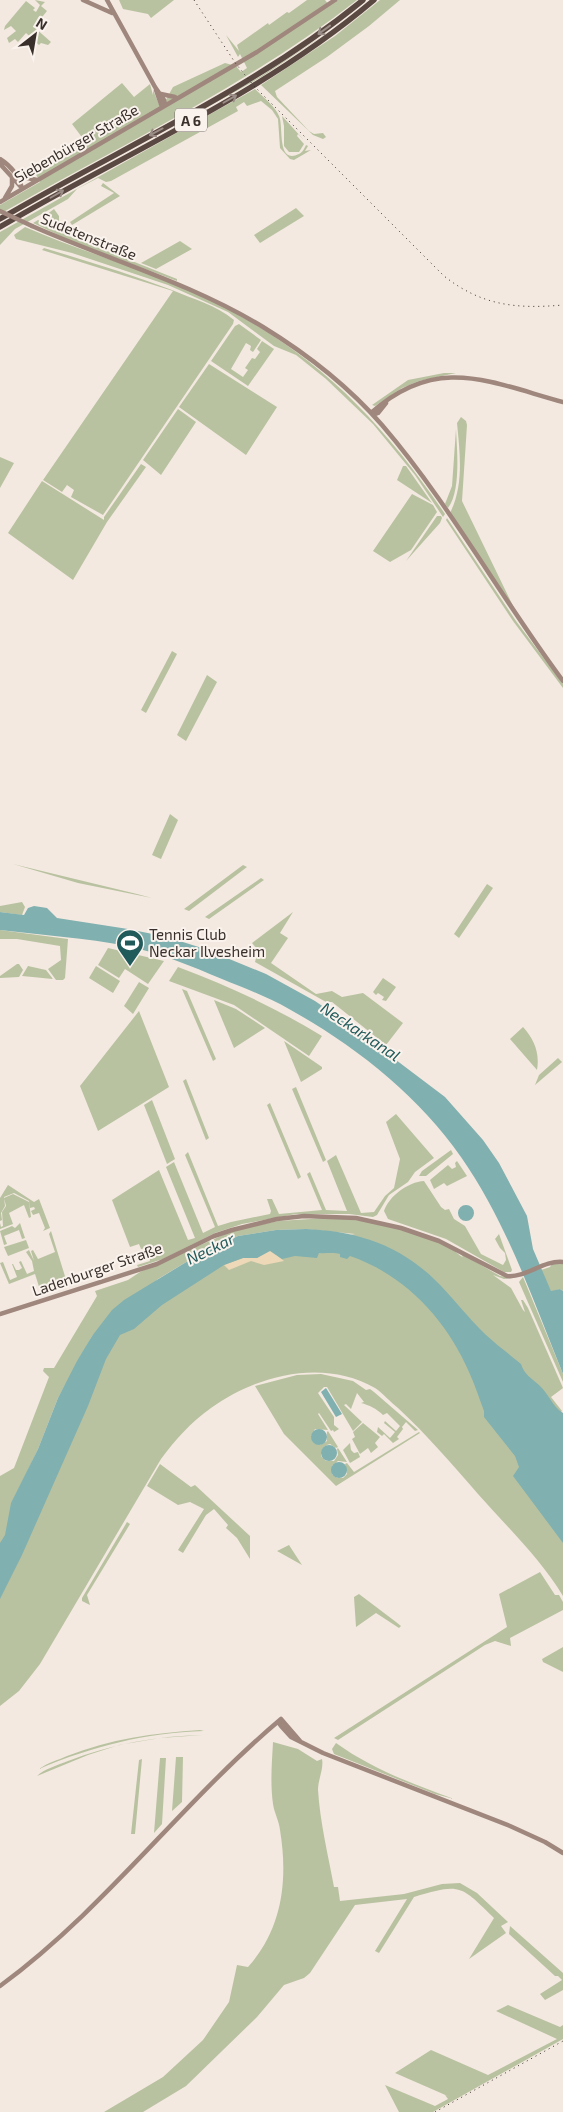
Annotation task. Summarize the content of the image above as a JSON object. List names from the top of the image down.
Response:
{
  "streets": {
    "highway": ["A 6"],
    "main road": ["Siebenbürger Straße", "Sudetenstraße", "Ladenburger Straße"]
  },
  "water": ["Neckarkanal", "Neckar"],
  "places": {
    "sports": ["Tennis Club Neckar Ilvesheim"]
  },
  "north": "top right"
}
